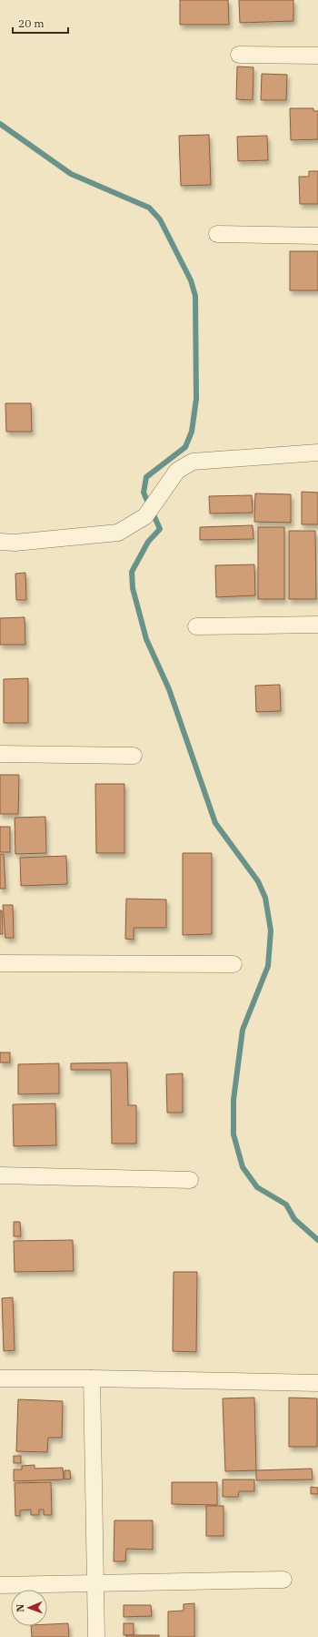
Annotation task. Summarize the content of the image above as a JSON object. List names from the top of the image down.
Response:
{
  "scale_bar": "20 m",
  "north": "left"
}
